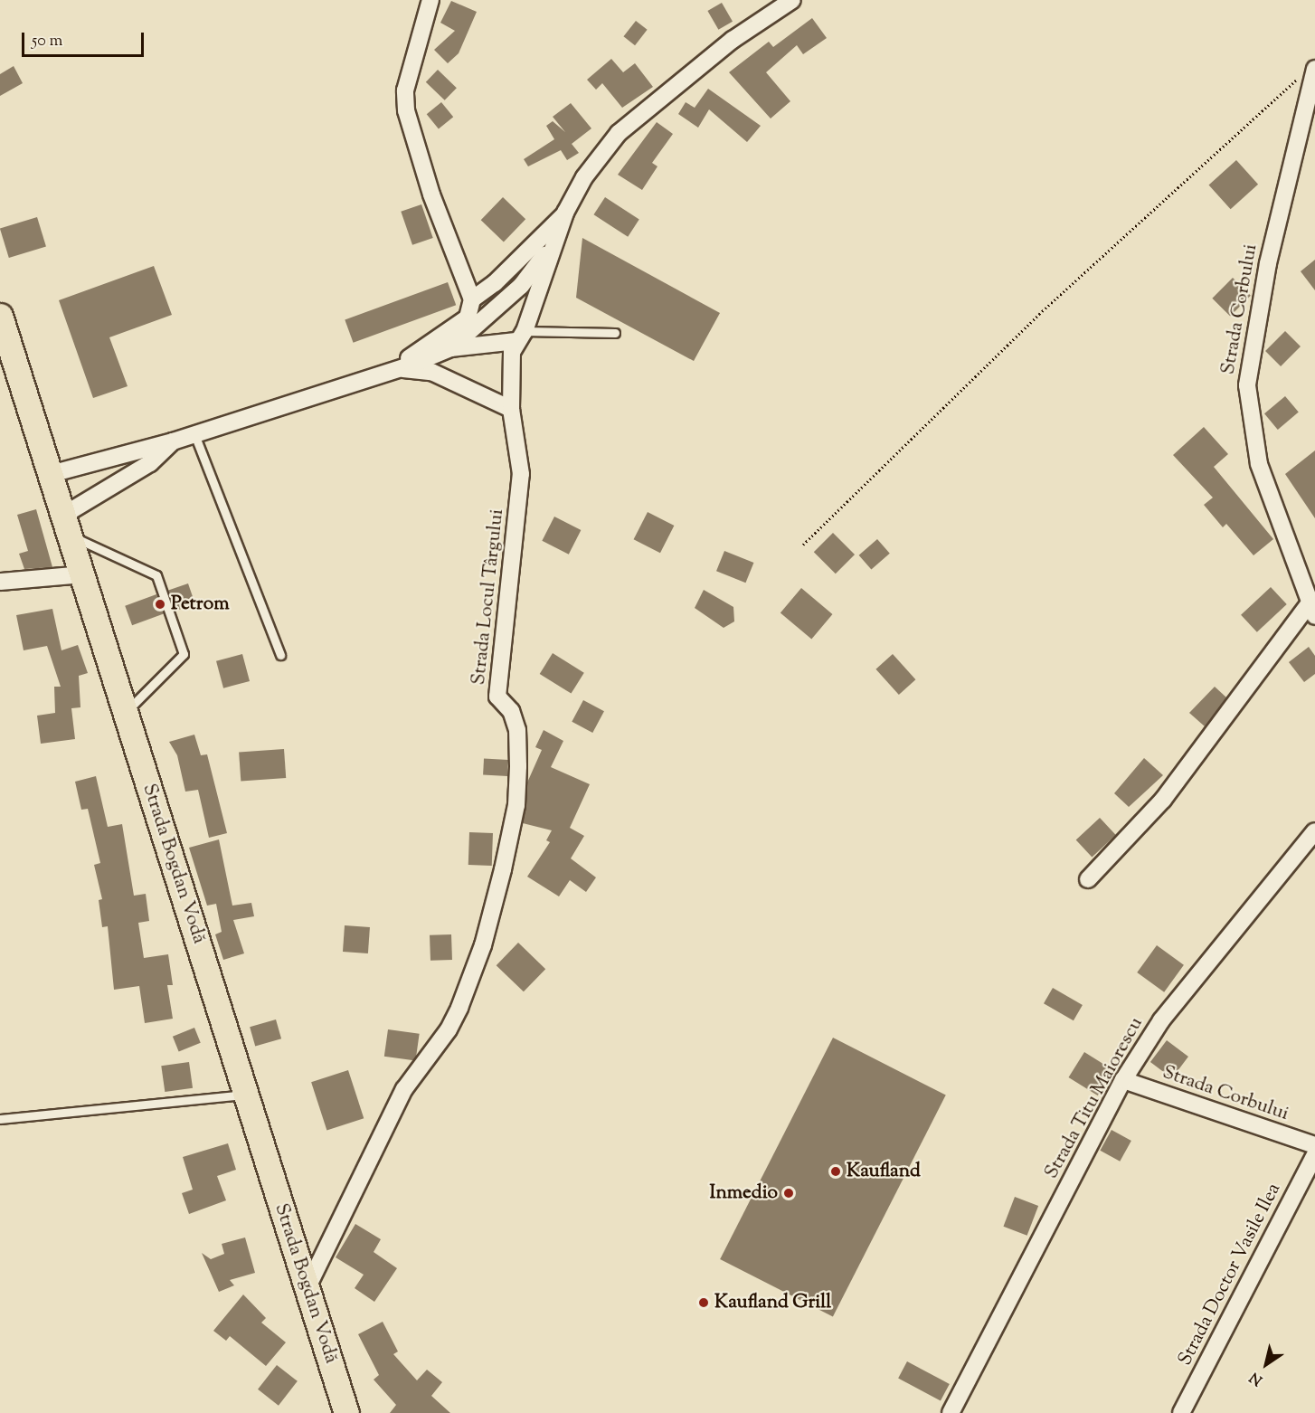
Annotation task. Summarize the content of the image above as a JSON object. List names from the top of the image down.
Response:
{
  "streets": {
    "main road": ["Strada Bogdan Vodă"],
    "street": [
      "Strada Corbului",
      "Strada Locul Târgului",
      "Strada Titu Maiorescu",
      "Strada Doctor Vasile Ilea"
    ]
  },
  "crossings": [
    ["Strada Corbului", "Strada Titu Maiorescu"],
    ["Strada Locul Târgului", "Strada Bogdan Vodă"]
  ],
  "places": [
    "Petrom",
    "Kaufland",
    "Inmedio",
    "Kaufland Grill"
  ],
  "scale_bar": "50 m",
  "north": "bottom left"
}
